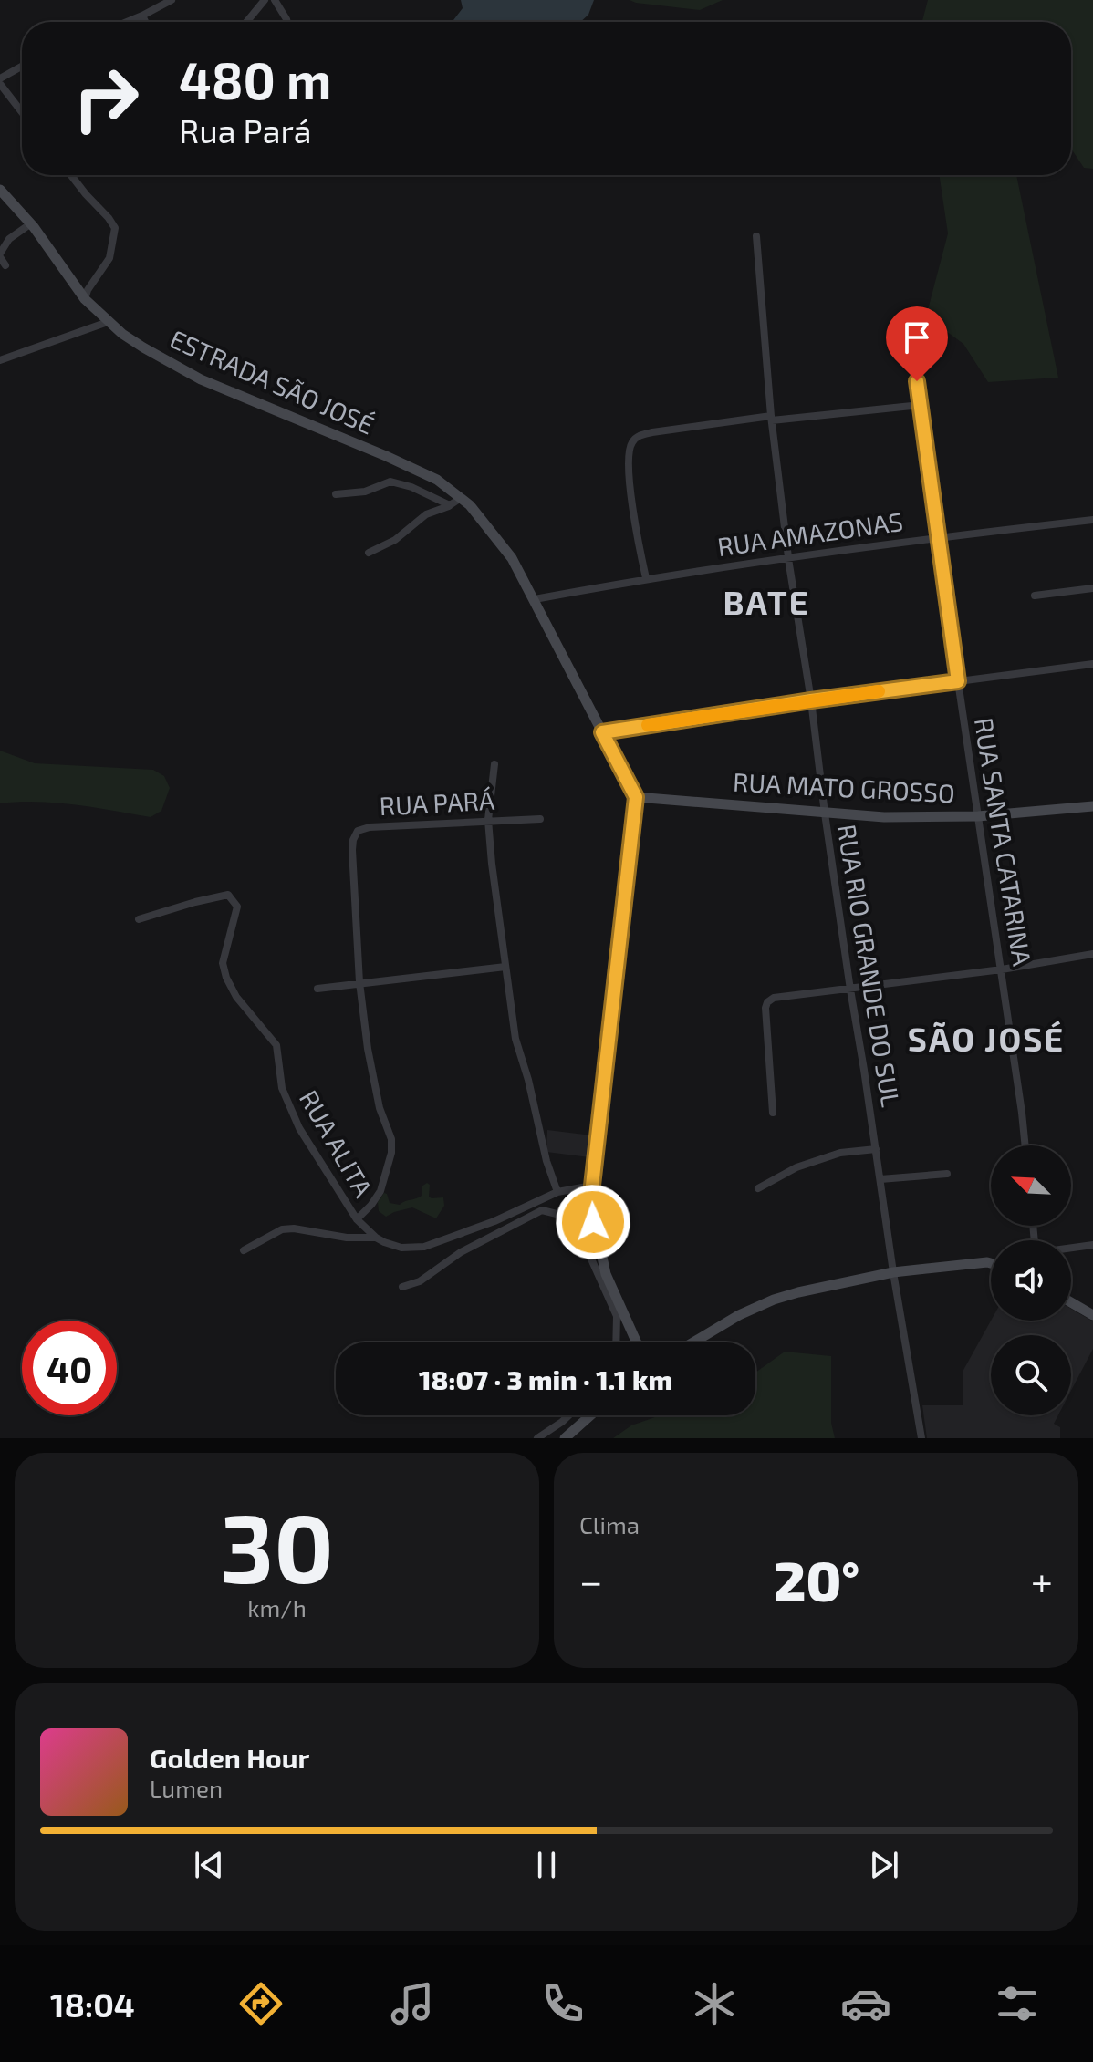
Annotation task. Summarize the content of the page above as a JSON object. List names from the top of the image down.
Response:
{
  "streets": {
    "street": [
      "ESTRADA SÃO JOSÉ",
      "RUA AMAZONAS",
      "RUA MATO GROSSO",
      "RUA PARÁ",
      "RUA SANTA CATARINA",
      "RUA RIO GRANDE DO SUL",
      "RUA ALITA"
    ]
  },
  "crossings": [
    ["ESTRADA SÃO JOSÉ", "RUA AMAZONAS"],
    ["ESTRADA SÃO JOSÉ", "RUA MATO GROSSO"],
    ["RUA AMAZONAS", "RUA SANTA CATARINA"],
    ["RUA AMAZONAS", "RUA RIO GRANDE DO SUL"],
    ["RUA MATO GROSSO", "RUA SANTA CATARINA"],
    ["RUA MATO GROSSO", "RUA RIO GRANDE DO SUL"]
  ],
  "districts": ["BATE", "SÃO JOSÉ"],
  "north": "top left",
  "page": {
    "turn": ["480 m", "Rua Pará"],
    "limit": "40",
    "trip": "18:07 · 3 min · 1.1 km",
    "tile": [
      ["30", "km/h"],
      "Clima"
    ],
    "heat": ["−", "20°", "+"],
    "song": ["Golden Hour", "Lumen"],
    "tabs": "18:04"
  }
}
